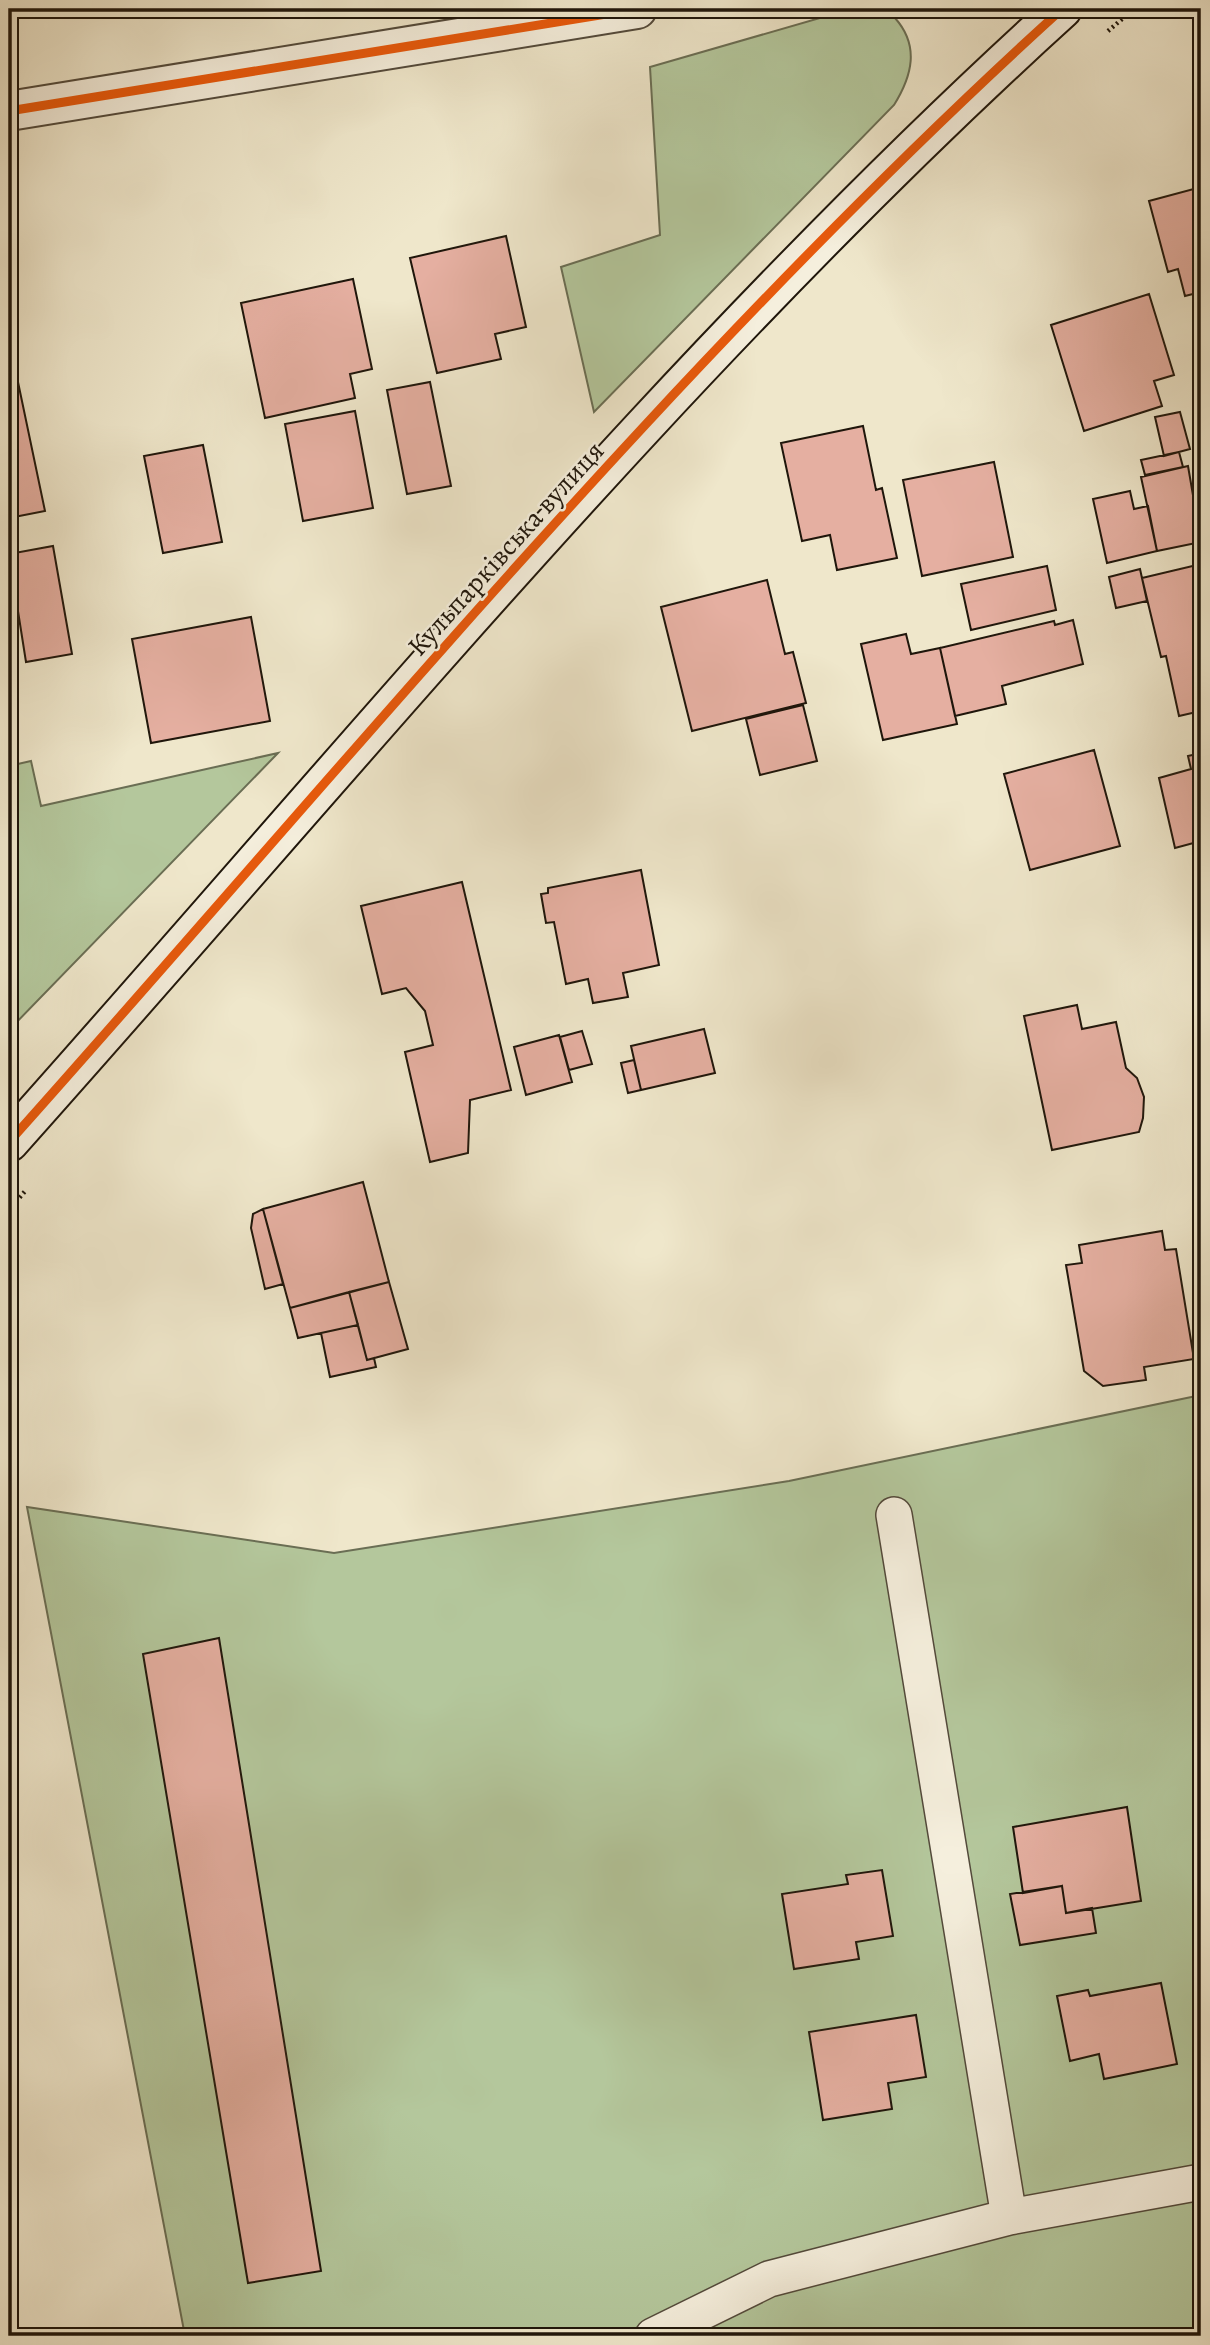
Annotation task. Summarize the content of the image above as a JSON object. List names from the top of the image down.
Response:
{
  "streets": {
    "main road": ["Кульпарківська вулиця"]
  }
}
